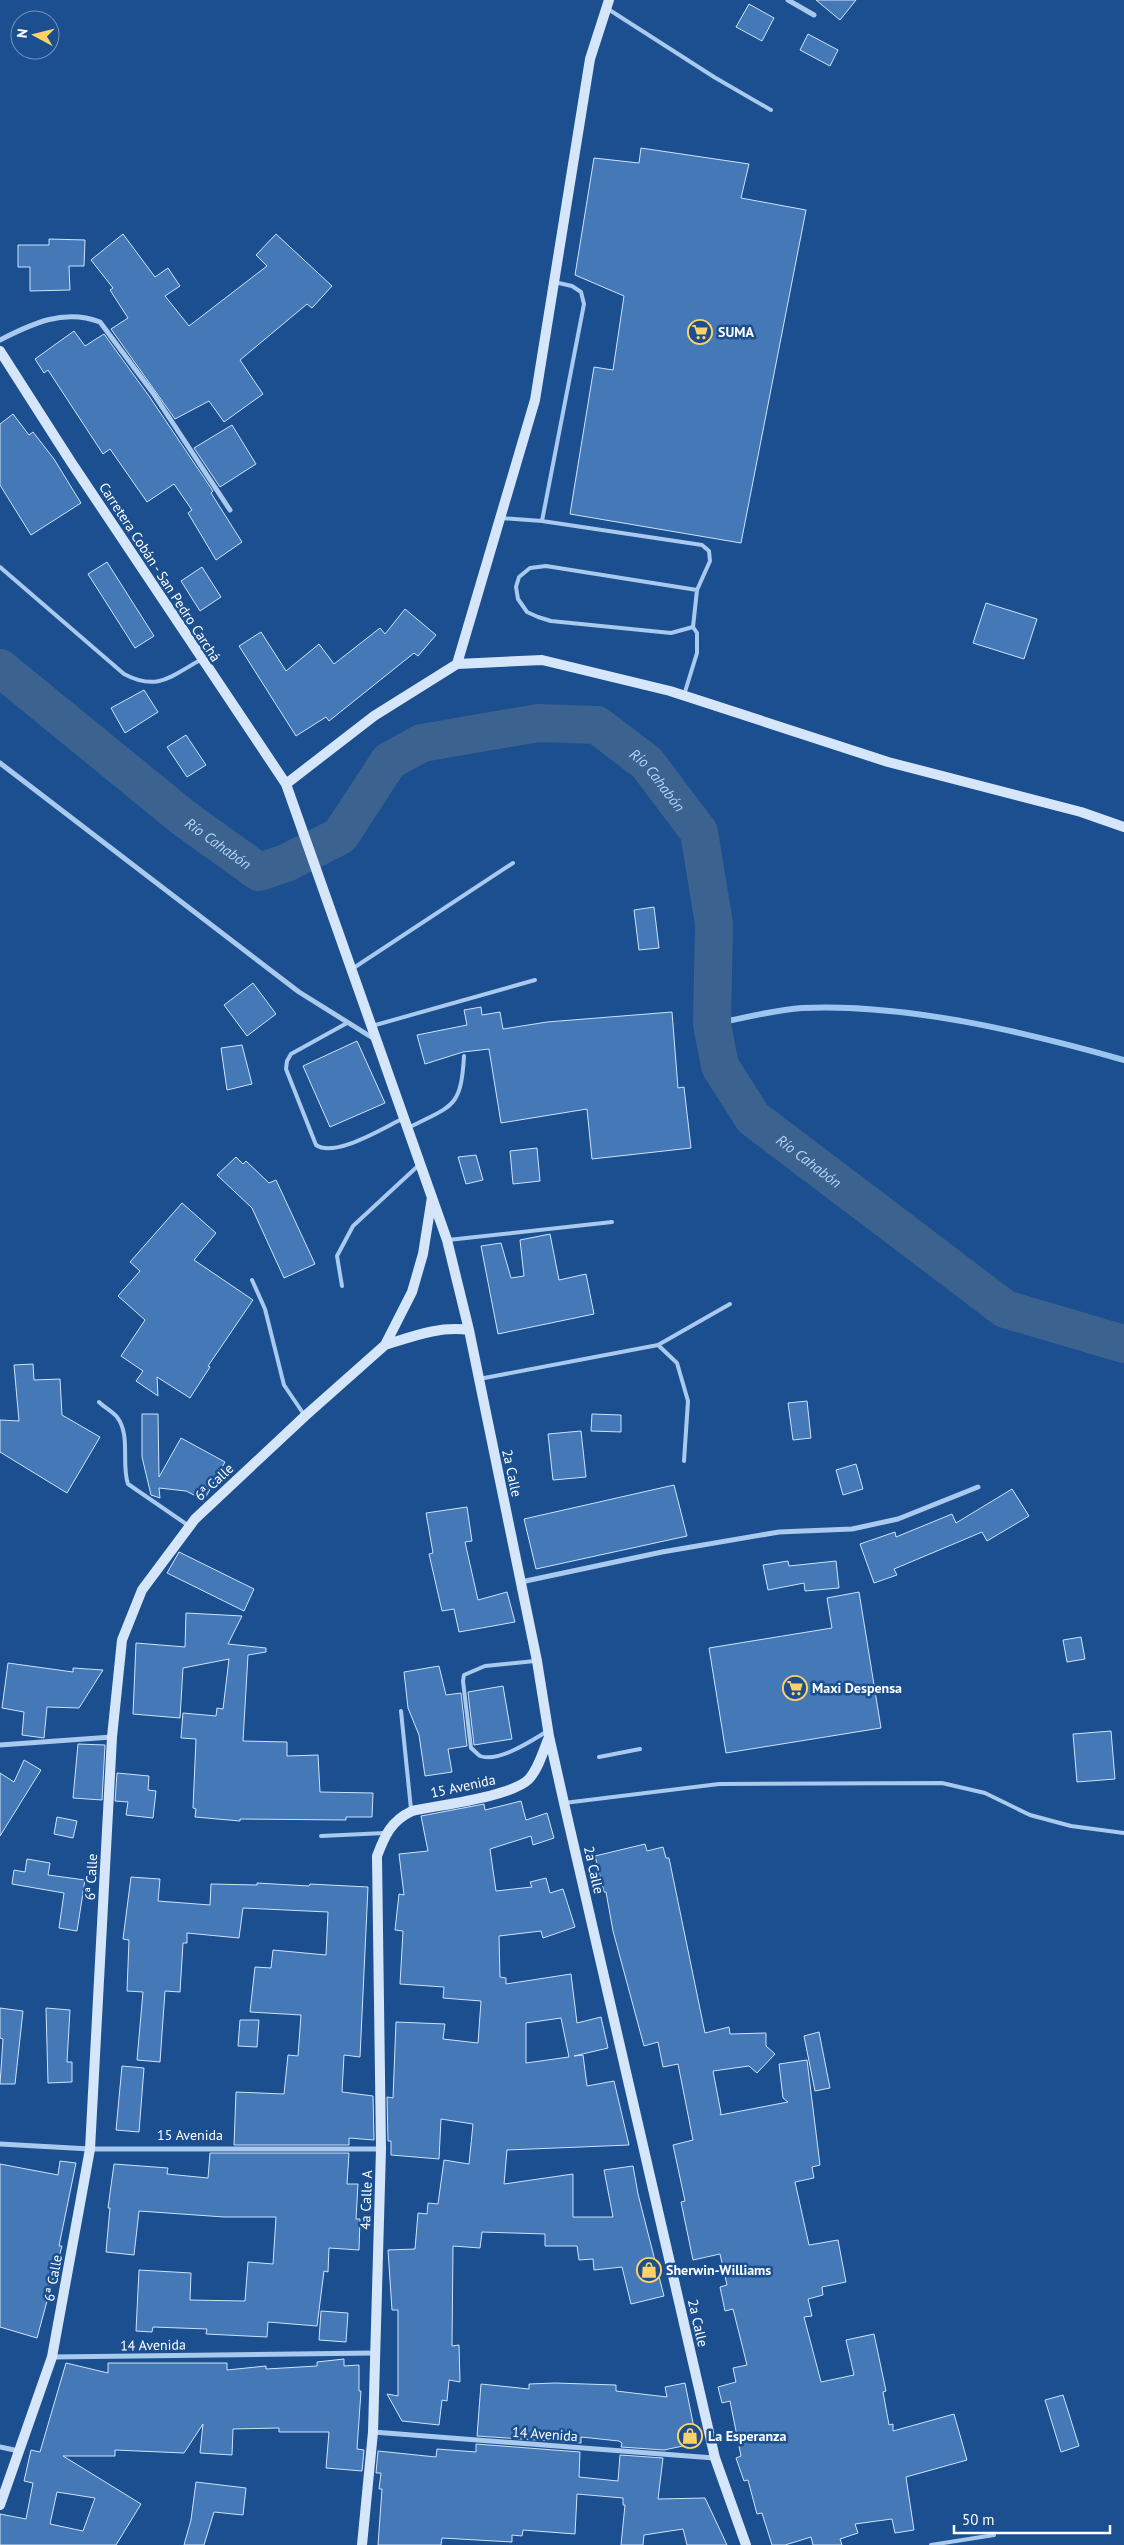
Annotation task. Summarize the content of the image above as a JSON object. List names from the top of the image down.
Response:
{
  "streets": {
    "main road": [
      "Carretera Cobán - San Pedro Carchá",
      "2a Calle",
      "6ª Calle",
      "15 Avenida",
      "4a Calle A"
    ],
    "street": ["14 Avenida"]
  },
  "crossings": [
    ["Carretera Cobán - San Pedro Carchá", "2a Calle"],
    ["2a Calle", "6ª Calle"],
    ["2a Calle", "15 Avenida"],
    ["2a Calle", "14 Avenida"],
    ["6ª Calle", "15 Avenida"],
    ["6ª Calle", "14 Avenida"],
    ["15 Avenida", "4a Calle A"],
    ["4a Calle A", "14 Avenida"]
  ],
  "water": ["Río Cahabón"],
  "places": {
    "supermarket": ["SUMA", "Maxi Despensa"],
    "shop": ["Sherwin-Williams", "La Esperanza"]
  },
  "scale_bar": "50 m",
  "north": "left"
}
